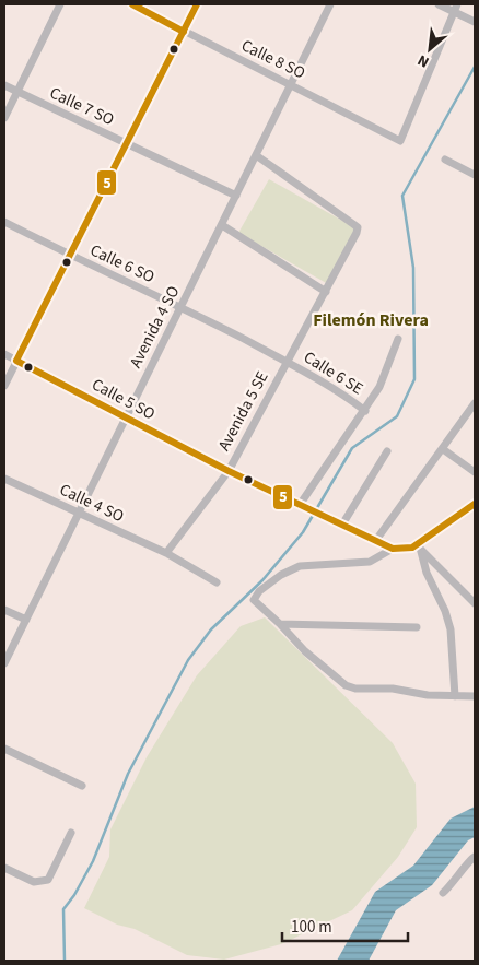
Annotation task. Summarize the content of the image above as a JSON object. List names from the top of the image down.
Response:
{
  "streets": {
    "street": [
      "Calle 8 SO",
      "Calle 7 SO",
      "Calle 6 SO",
      "Avenida 4 SO",
      "Calle 6 SE",
      "Calle 5 SO",
      "Avenida 5 SE",
      "Calle 4 SO"
    ]
  },
  "crossings": [
    ["Calle 8 SO", "Avenida 4 SO"],
    ["Calle 7 SO", "Avenida 4 SO"],
    ["Calle 6 SO", "Avenida 4 SO"],
    ["Calle 6 SO", "Calle 6 SE"],
    ["Calle 6 SO", "Avenida 5 SE"],
    ["Avenida 4 SO", "Calle 5 SO"],
    ["Avenida 4 SO", "Avenida 5 SE"],
    ["Avenida 4 SO", "Calle 4 SO"],
    ["Calle 6 SE", "Avenida 5 SE"],
    ["Calle 5 SO", "Avenida 5 SE"],
    ["Avenida 5 SE", "Calle 4 SO"]
  ],
  "districts": ["Filemón Rivera"],
  "lines": ["transit line 5"],
  "scale_bar": "100 m",
  "north": "bottom left"
}
